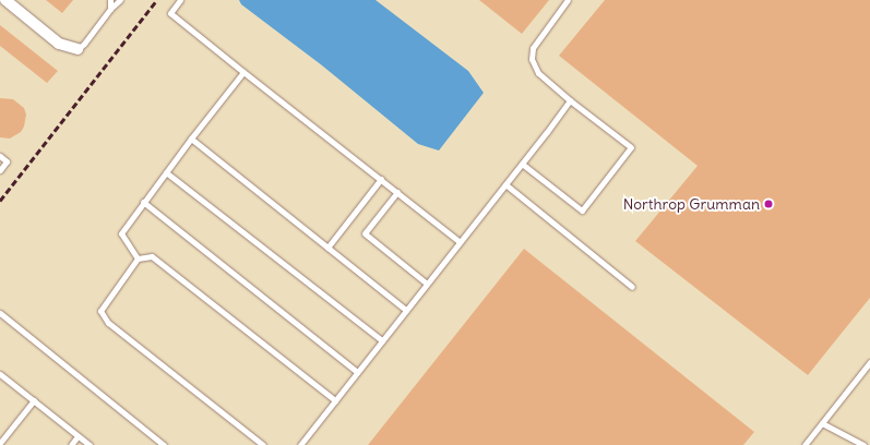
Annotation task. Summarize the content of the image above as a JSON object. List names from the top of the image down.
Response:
{
  "places": ["Northrop Grumman"]
}
